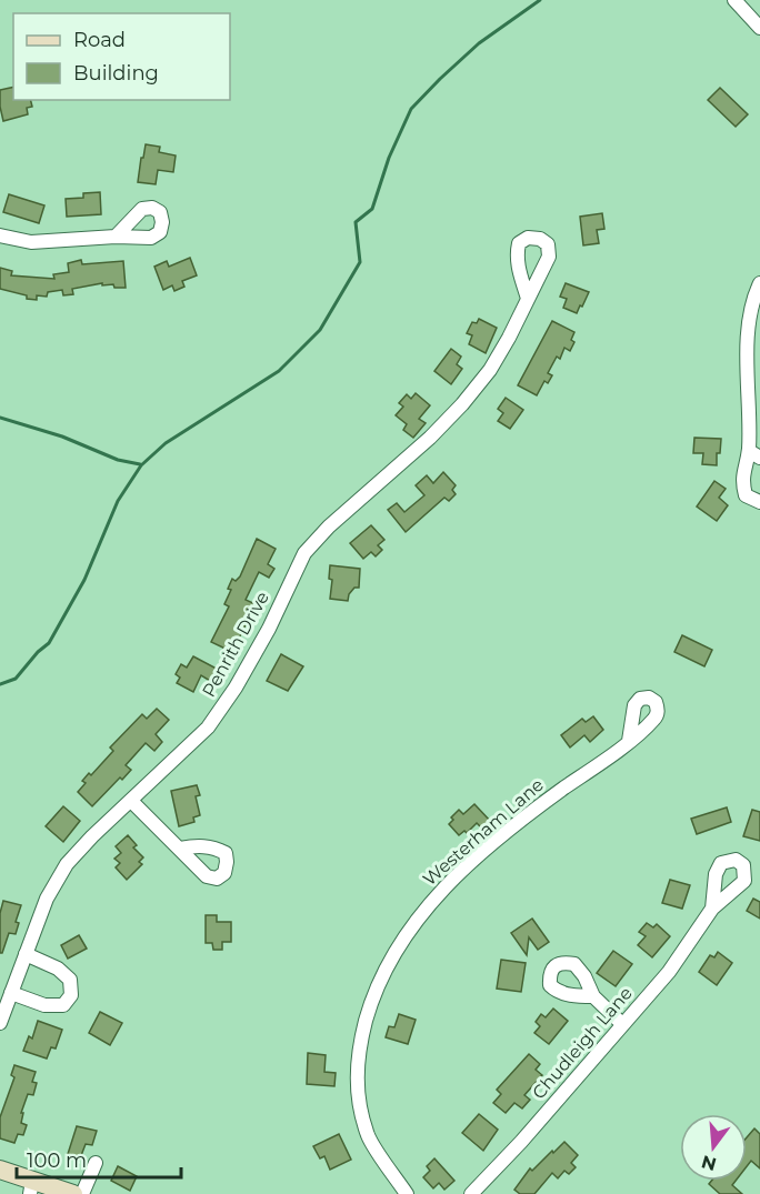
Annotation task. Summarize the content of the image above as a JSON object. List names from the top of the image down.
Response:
{
  "streets": {
    "street": ["Penrith Drive", "Westerham Lane", "Chudleigh Lane"]
  },
  "legend": ["Road", "Building"],
  "scale_bar": "100 m",
  "north": "bottom"
}
